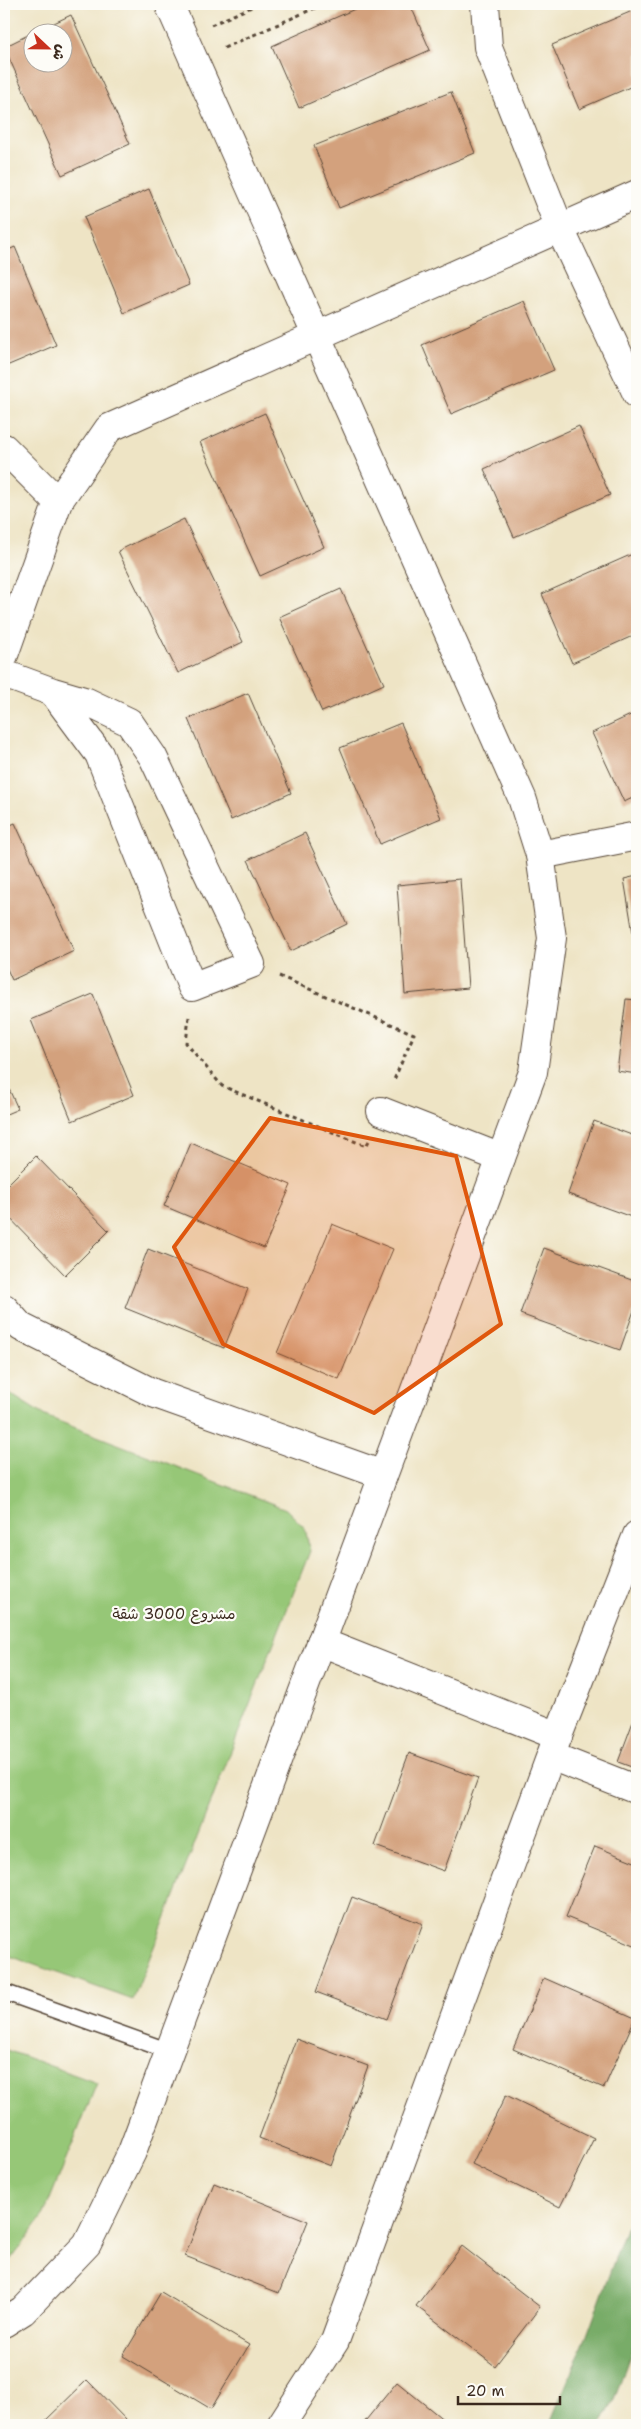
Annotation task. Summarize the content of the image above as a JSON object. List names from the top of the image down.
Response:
{
  "districts": ["مشروع 3000 شقة"],
  "scale_bar": "20 m",
  "north": "right"
}
